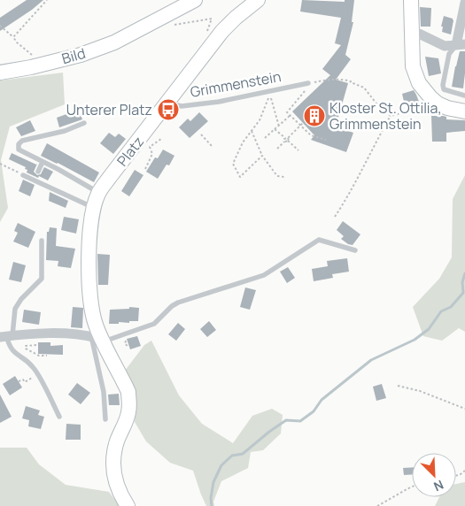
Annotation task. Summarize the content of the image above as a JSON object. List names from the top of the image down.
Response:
{
  "streets": {
    "street": ["Bild", "Platz"],
    "lane": ["Grimmenstein"]
  },
  "crossings": [
    ["Grimmenstein", "Platz"]
  ],
  "places": {
    "bus stop": ["Unterer Platz"],
    "building": ["Kloster St. Ottilia, Grimmenstein"]
  },
  "north": "bottom right"
}
